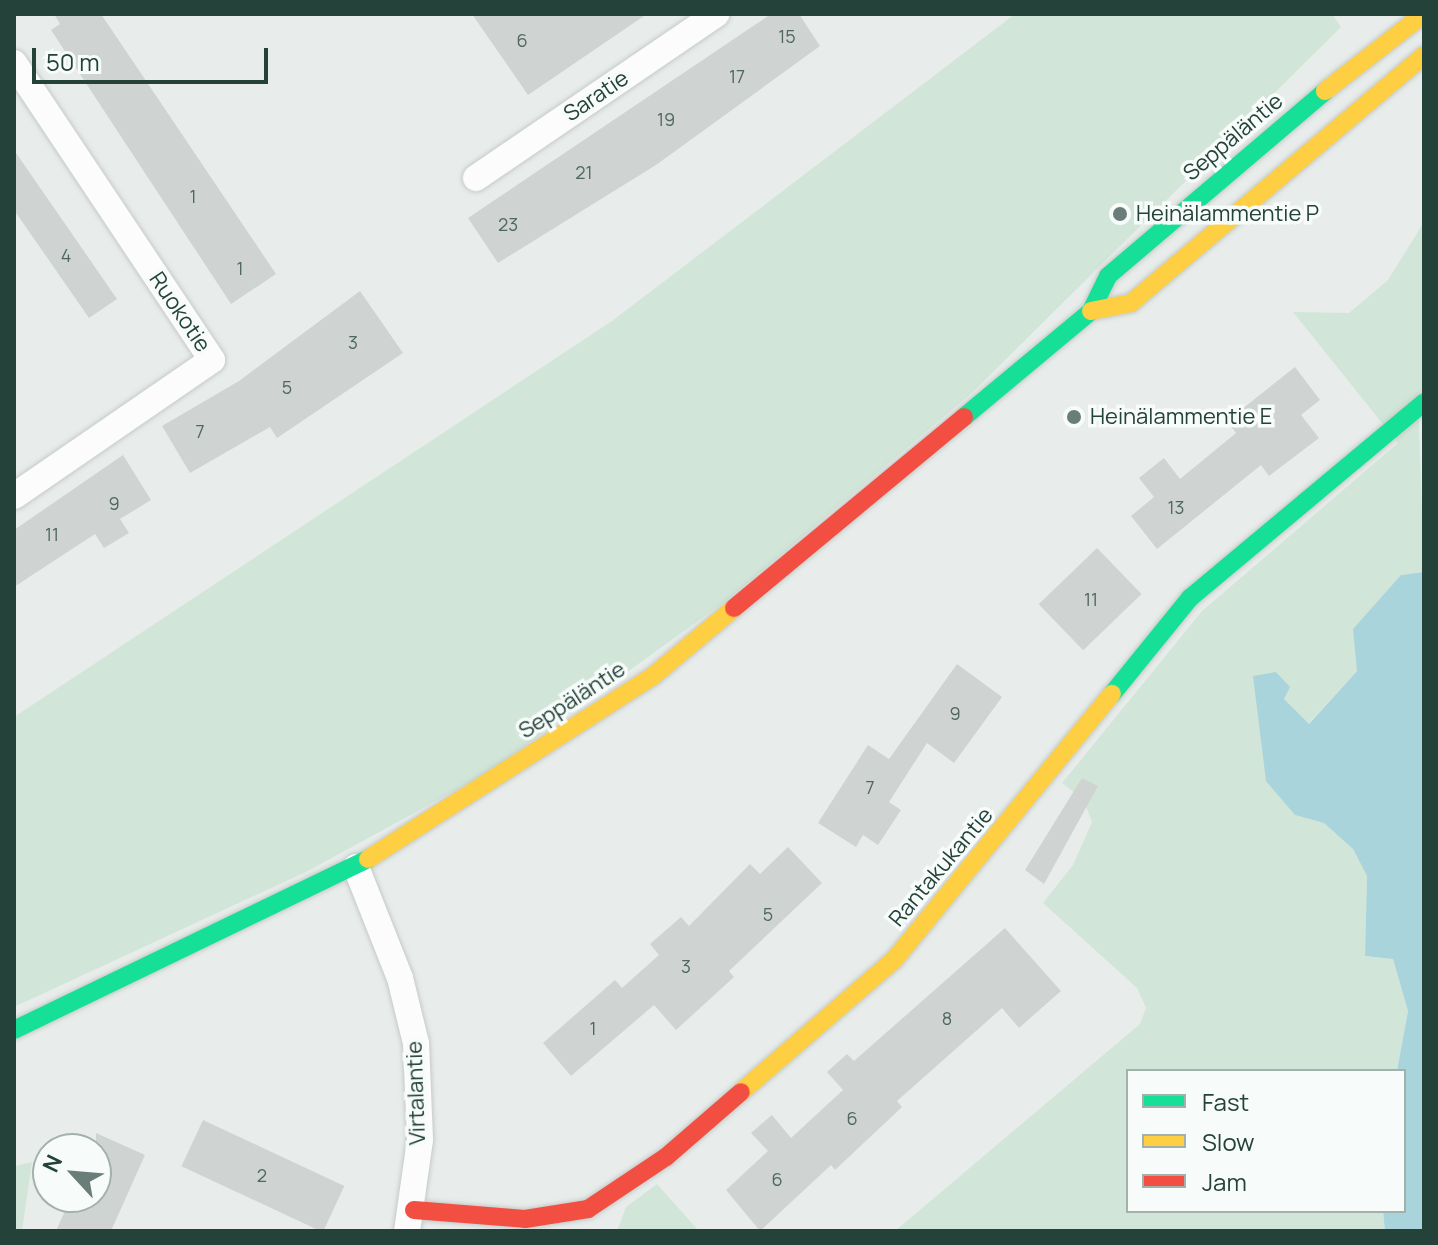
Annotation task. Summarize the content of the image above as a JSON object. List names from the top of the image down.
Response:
{
  "streets": {
    "main road": ["Seppäläntie", "Rantakukantie"],
    "street": ["Saratie", "Ruokotie", "Virtalantie"]
  },
  "crossings": [
    ["Seppäläntie", "Virtalantie"],
    ["Rantakukantie", "Virtalantie"]
  ],
  "places": ["Heinälammentie P", "Heinälammentie E"],
  "house_numbers": [
    "15",
    "6",
    "17",
    "19",
    "21",
    "1",
    "23",
    "4",
    "1",
    "3",
    "5",
    "7",
    "9",
    "13",
    "11",
    "11",
    "9",
    "7",
    "5",
    "3",
    "8",
    "1",
    "6",
    "2",
    "6"
  ],
  "legend": ["Fast", "Slow", "Jam"],
  "scale_bar": "50 m",
  "north": "top left"
}
